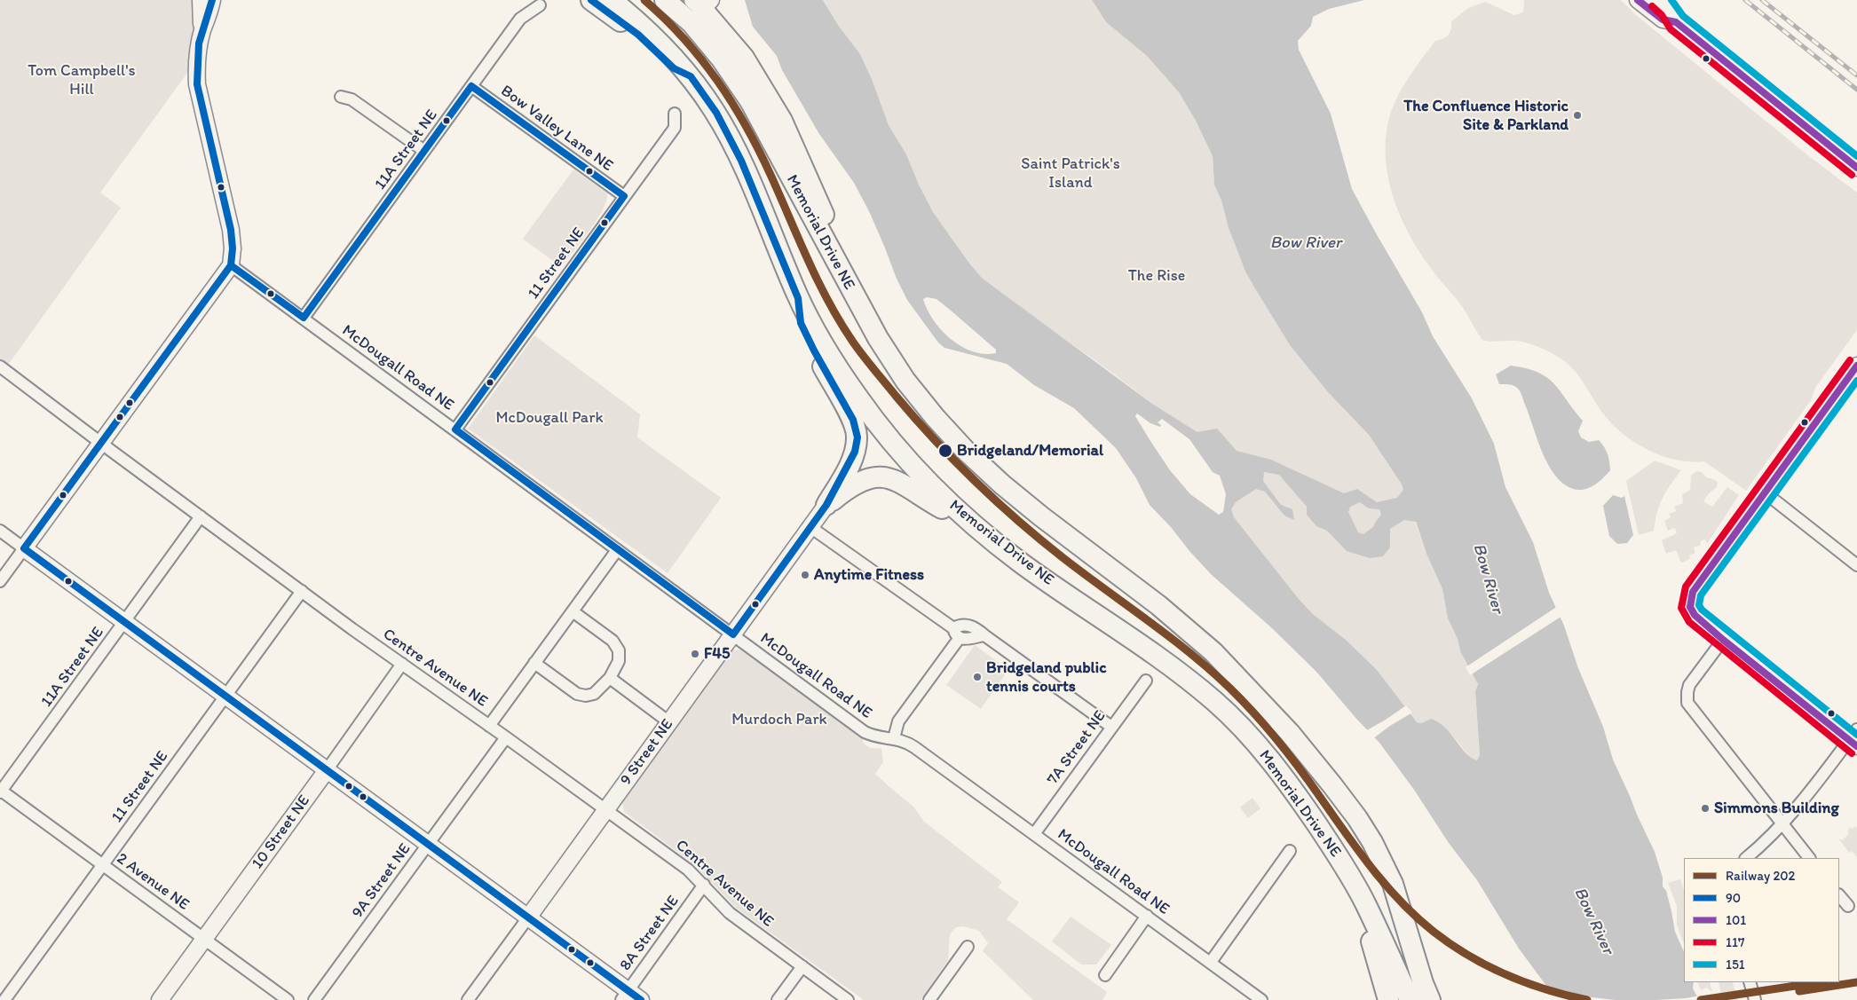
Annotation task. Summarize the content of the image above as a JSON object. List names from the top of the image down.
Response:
{
  "streets": {
    "highway": ["Memorial Drive NE"],
    "street": [
      "Bow Valley Lane NE",
      "11A Street NE",
      "11 Street NE",
      "McDougall Road NE",
      "Centre Avenue NE",
      "7A Street NE",
      "9 Street NE",
      "10 Street NE",
      "9A Street NE",
      "2 Avenue NE",
      "8A Street NE"
    ]
  },
  "crossings": [
    ["Bow Valley Lane NE", "11A Street NE"],
    ["Bow Valley Lane NE", "11 Street NE"],
    ["11A Street NE", "McDougall Road NE"],
    ["11A Street NE", "Centre Avenue NE"],
    ["11A Street NE", "2 Avenue NE"],
    ["11 Street NE", "McDougall Road NE"],
    ["11 Street NE", "Centre Avenue NE"],
    ["11 Street NE", "2 Avenue NE"],
    ["McDougall Road NE", "7A Street NE"],
    ["McDougall Road NE", "9 Street NE"],
    ["Centre Avenue NE", "9 Street NE"],
    ["Centre Avenue NE", "10 Street NE"],
    ["Centre Avenue NE", "9A Street NE"],
    ["Centre Avenue NE", "8A Street NE"],
    ["10 Street NE", "2 Avenue NE"]
  ],
  "water": ["Bow River"],
  "parks": [
    "Tom Campbell's Hill",
    "Saint Patrick's Island",
    "The Rise",
    "McDougall Park",
    "Murdoch Park"
  ],
  "places": [
    "The Confluence Historic Site & Parkland",
    "Bridgeland/Memorial",
    "Anytime Fitness",
    "F45",
    "Bridgeland public tennis courts",
    "Simmons Building"
  ],
  "lines": [
    "rail line 202",
    "transit line 90",
    "transit line 101",
    "transit line 151",
    "transit line 117"
  ],
  "legend": [
    "Railway 202",
    "90",
    "101",
    "117",
    "151"
  ]
}
